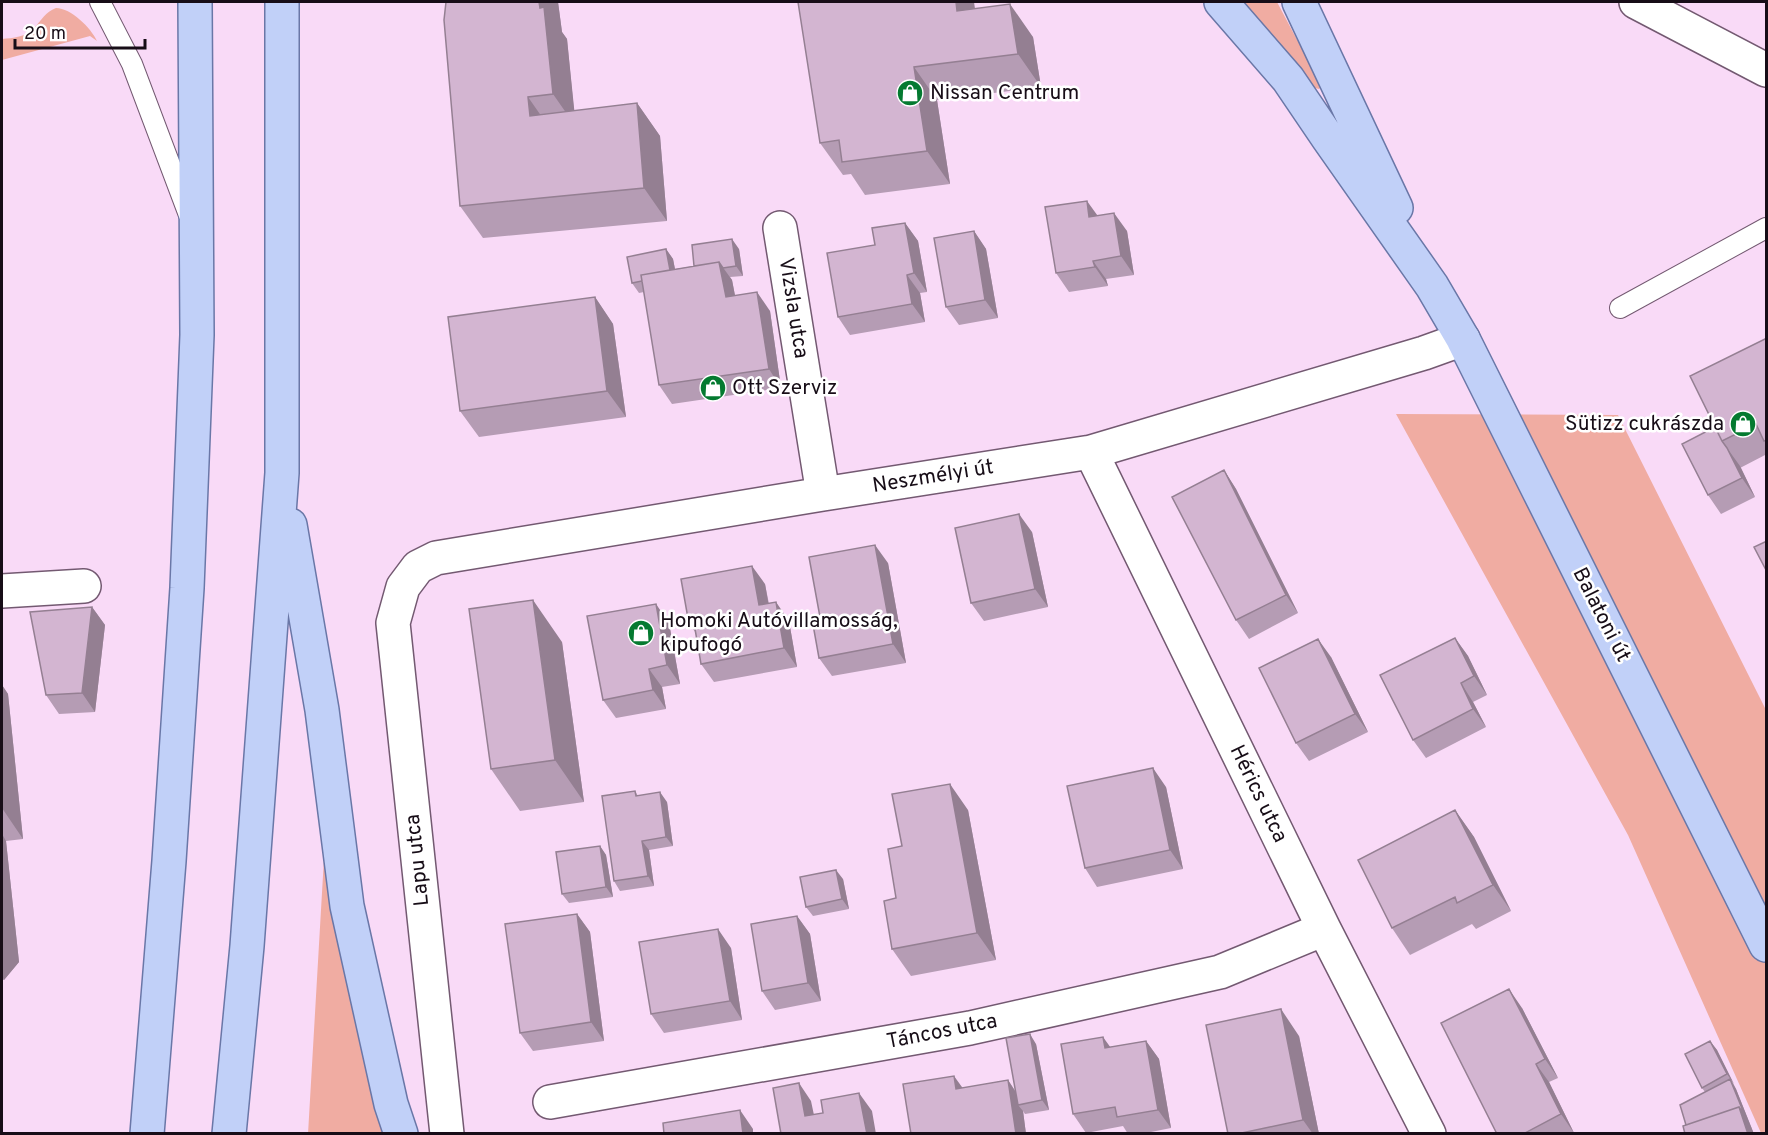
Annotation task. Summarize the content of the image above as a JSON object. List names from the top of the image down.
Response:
{
  "streets": {
    "main road": ["Balatoni út"],
    "street": [
      "Vizsla utca",
      "Neszmélyi út",
      "Hérics utca",
      "Lapu utca",
      "Táncos utca"
    ]
  },
  "crossings": [
    ["Vizsla utca", "Neszmélyi út"],
    ["Neszmélyi út", "Balatoni út"],
    ["Neszmélyi út", "Hérics utca"],
    ["Neszmélyi út", "Lapu utca"],
    ["Hérics utca", "Táncos utca"]
  ],
  "places": {
    "shop": [
      "Nissan Centrum",
      "Ott Szerviz",
      "Sütizz cukrászda",
      "Homoki Autóvillamosság, kipufogó"
    ]
  },
  "scale_bar": "20 m"
}
